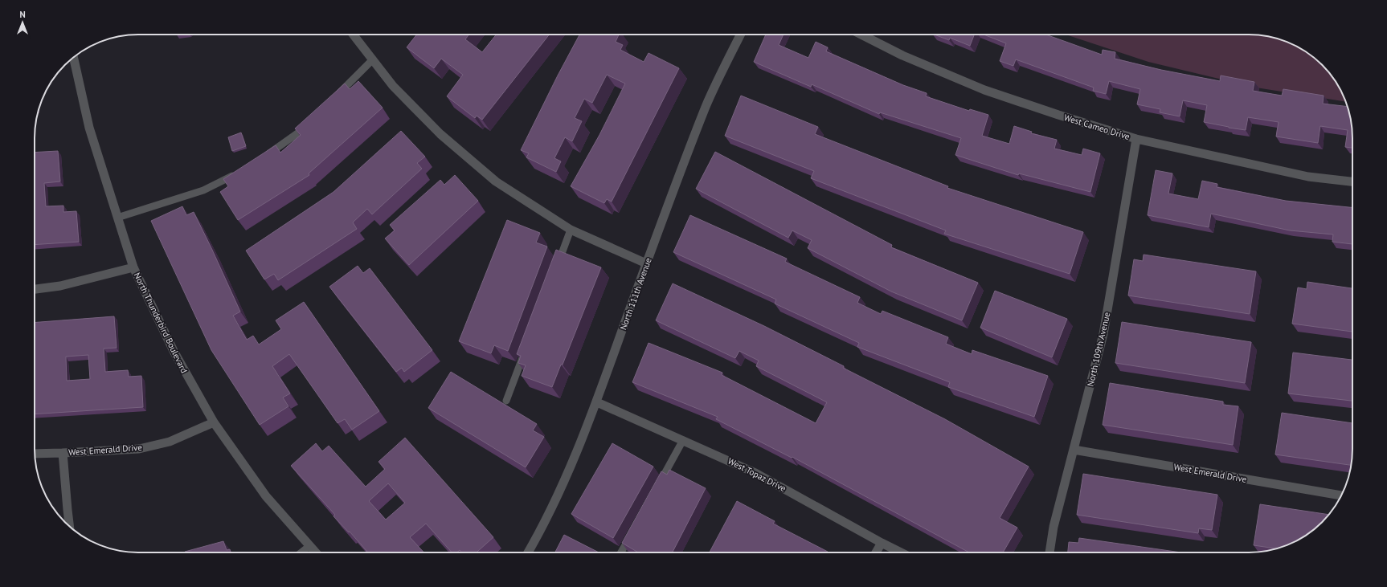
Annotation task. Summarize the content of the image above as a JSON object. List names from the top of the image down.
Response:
{
  "streets": {
    "street": [
      "West Cameo Drive",
      "North 111th Avenue",
      "North Thunderbird Boulevard",
      "North 109th Avenue",
      "West Emerald Drive",
      "West Topaz Drive"
    ]
  },
  "crossings": [
    ["West Cameo Drive", "North 109th Avenue"],
    ["North 111th Avenue", "West Topaz Drive"],
    ["North Thunderbird Boulevard", "West Emerald Drive"],
    ["North 109th Avenue", "West Emerald Drive"]
  ],
  "north": "top"
}
